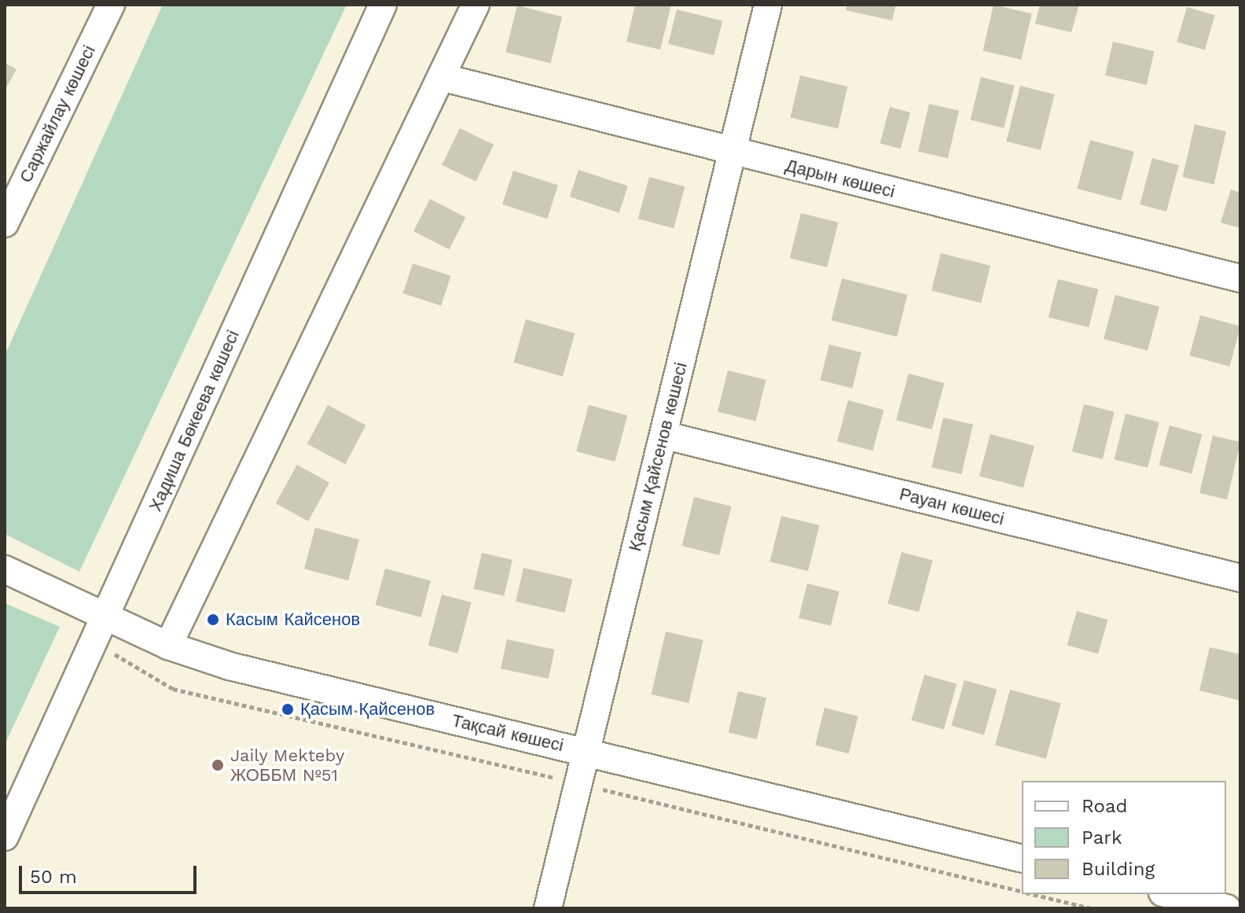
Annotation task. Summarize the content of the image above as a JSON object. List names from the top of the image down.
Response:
{
  "streets": {
    "street": [
      "Саржайлау көшесі",
      "Дарын көшесі",
      "Хадиша Бөкеева көшесі",
      "Қасым Қайсенов көшесі",
      "Рауан көшесі",
      "Тақсай көшесі"
    ]
  },
  "crossings": [
    ["Дарын көшесі", "Қасым Қайсенов көшесі"],
    ["Хадиша Бөкеева көшесі", "Тақсай көшесі"],
    ["Қасым Қайсенов көшесі", "Рауан көшесі"],
    ["Қасым Қайсенов көшесі", "Тақсай көшесі"]
  ],
  "places": ["Касым Кайсенов", "Қасым Қайсенов", "Jaily Mekteby ЖОББМ №51"],
  "legend": ["Road", "Park", "Building"],
  "scale_bar": "50 m"
}
